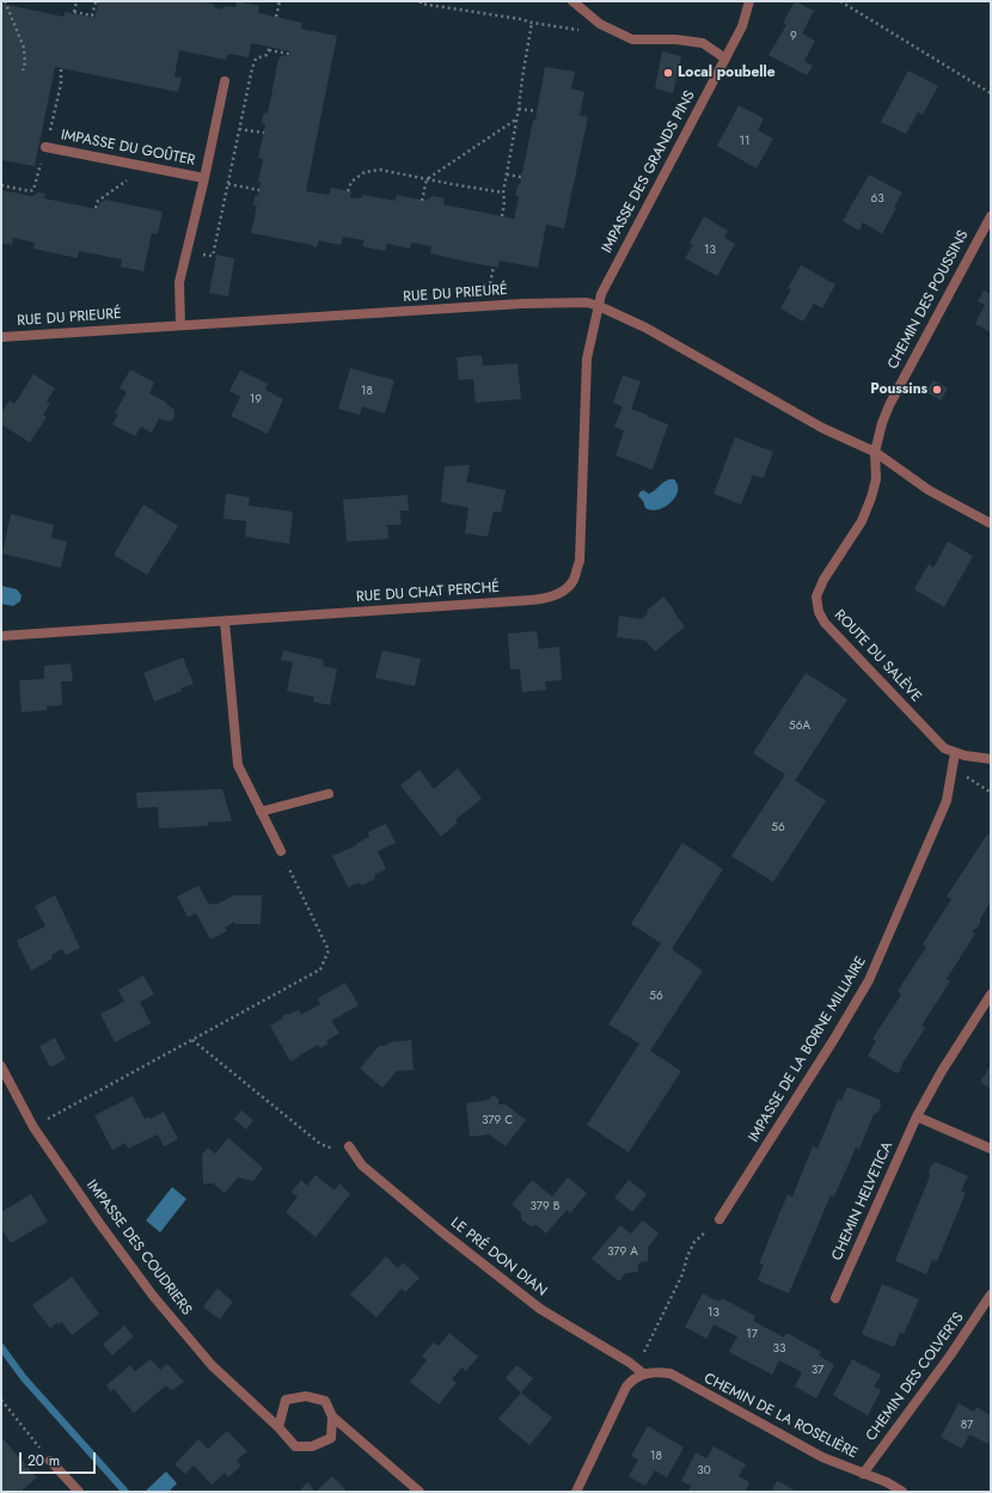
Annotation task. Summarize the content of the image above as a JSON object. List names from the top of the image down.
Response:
{
  "streets": {
    "street": [
      "IMPASSE DU GOÛTER",
      "IMPASSE DES GRANDS PINS",
      "RUE DU PRIEURÉ",
      "CHEMIN DES POUSSINS",
      "RUE DU CHAT PERCHÉ",
      "ROUTE DU SALÈVE",
      "IMPASSE DE LA BORNE MILLIAIRE",
      "CHEMIN HELVETICA",
      "IMPASSE DES COUDRIERS",
      "LE PRÉ DON DIAN",
      "CHEMIN DES COLVERTS",
      "CHEMIN DE LA ROSELIÈRE"
    ]
  },
  "crossings": [
    ["IMPASSE DU GOÛTER", "RUE DU PRIEURÉ"],
    ["IMPASSE DES GRANDS PINS", "RUE DU PRIEURÉ"],
    ["IMPASSE DES GRANDS PINS", "RUE DU CHAT PERCHÉ"],
    ["RUE DU PRIEURÉ", "CHEMIN DES POUSSINS"],
    ["RUE DU PRIEURÉ", "RUE DU CHAT PERCHÉ"],
    ["RUE DU PRIEURÉ", "ROUTE DU SALÈVE"],
    ["CHEMIN DES POUSSINS", "ROUTE DU SALÈVE"],
    ["ROUTE DU SALÈVE", "IMPASSE DE LA BORNE MILLIAIRE"],
    ["LE PRÉ DON DIAN", "CHEMIN DE LA ROSELIÈRE"],
    ["CHEMIN DES COLVERTS", "CHEMIN DE LA ROSELIÈRE"]
  ],
  "places": ["Local poubelle", "Poussins"],
  "house_numbers": [
    "9",
    "11",
    "63",
    "13",
    "18",
    "19",
    "56A",
    "56",
    "56",
    "379 C",
    "379 B",
    "379 A",
    "13",
    "17",
    "33",
    "37",
    "87",
    "18",
    "30"
  ],
  "scale_bar": "20 m"
}
